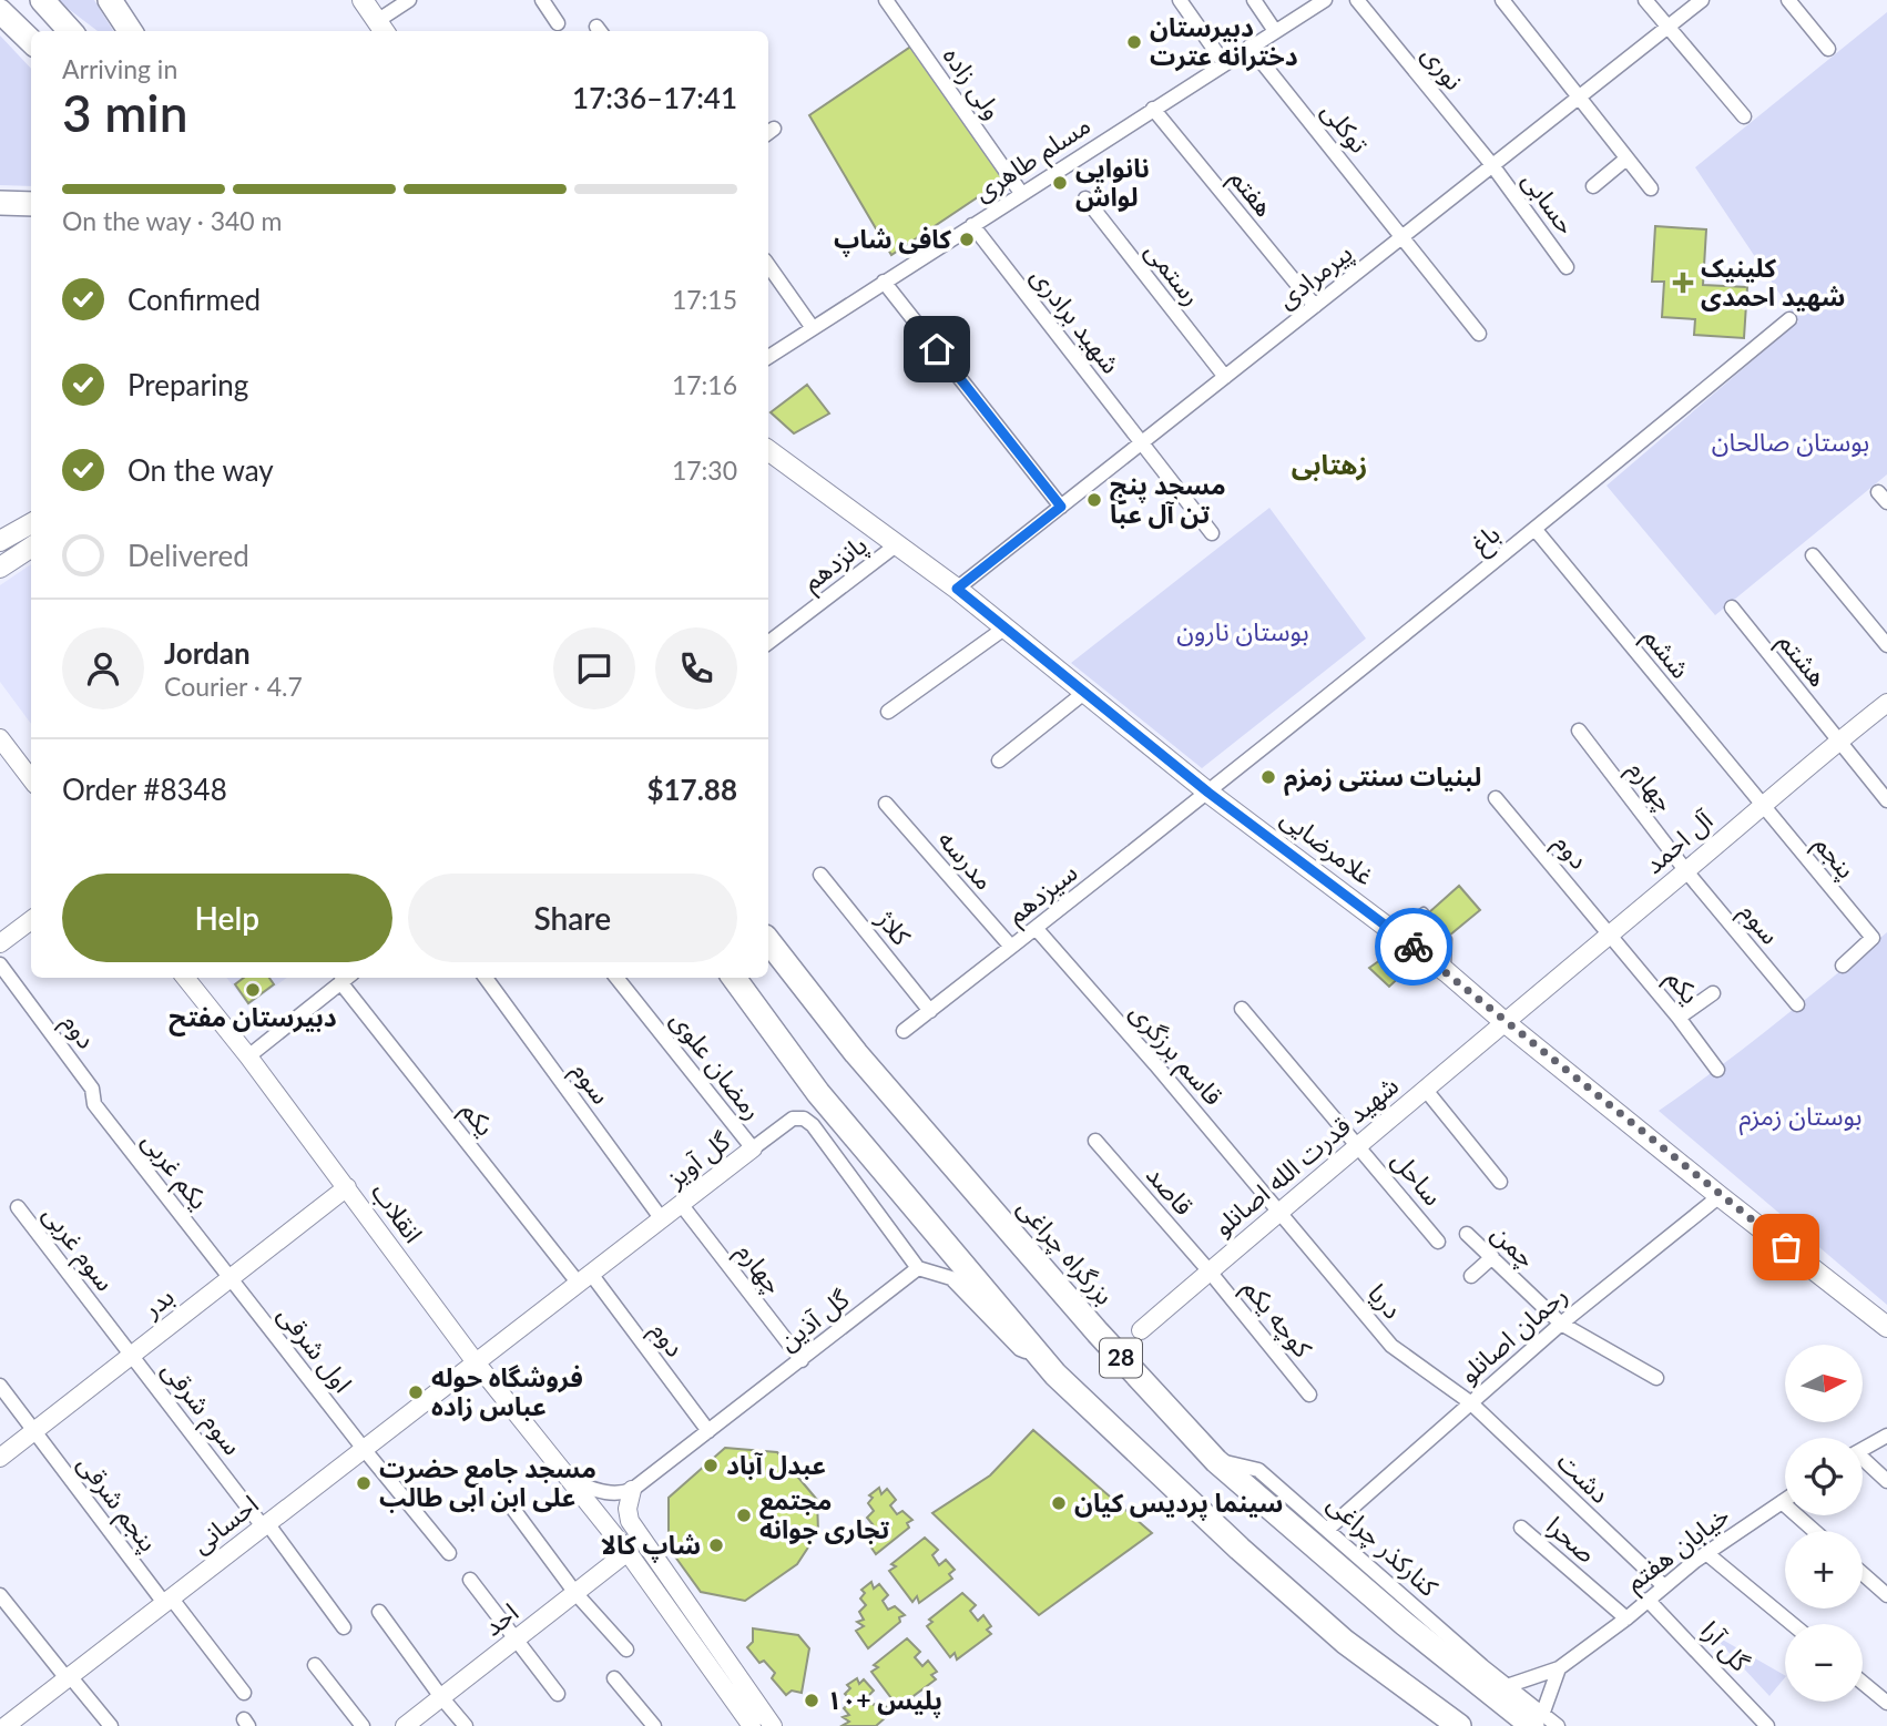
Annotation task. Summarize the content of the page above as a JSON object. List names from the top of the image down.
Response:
{
  "streets": {
    "highway": ["بزرگراه چراغی", "28"],
    "main road": ["غلامرضایی"],
    "street": [
      "نوری",
      "ولی زاده",
      "توکلی",
      "مسلم طاهری",
      "هفتم",
      "حسابی",
      "رستمی",
      "پیرمرادی",
      "شهید برادری",
      "باغ",
      "پانزدهم",
      "ششم",
      "هشتم",
      "چهارم",
      "آل احمد",
      "دوم",
      "پنجم",
      "مدرسه",
      "سیزدهم",
      "سوم",
      "کلاژ",
      "یکم",
      "قاسم برزگری",
      "رمضان علوی",
      "شهید قدرت الله اصانلو",
      "گل آویز",
      "یکم غربی",
      "ساحل",
      "قاصد",
      "انقلاب",
      "چمن",
      "سوم غربی",
      "دریا",
      "بدر",
      "کوچه یکم",
      "گل آذین",
      "رحمان اصانلو",
      "اول شرقی",
      "سوم شرقی",
      "دشت",
      "پنجم شرقی",
      "احسانی",
      "صحرا",
      "کنارکذر چراغی",
      "خیابان هفتم",
      "احد",
      "گل آرا"
    ]
  },
  "crossings": [
    ["نوری", "حسابی"],
    ["نوری", "پیرمرادی"],
    ["ولی زاده", "مسلم طاهری"],
    ["توکلی", "مسلم طاهری"],
    ["توکلی", "پیرمرادی"],
    ["مسلم طاهری", "هفتم"],
    ["مسلم طاهری", "شهید برادری"],
    ["هفتم", "پیرمرادی"],
    ["حسابی", "پیرمرادی"],
    ["رستمی", "پیرمرادی"],
    ["پیرمرادی", "شهید برادری"],
    ["پیرمرادی", "غلامرضایی"],
    ["باغ", "ششم"],
    ["باغ", "غلامرضایی"],
    ["باغ", "سیزدهم"],
    ["پانزدهم", "غلامرضایی"],
    ["ششم", "آل احمد"],
    ["ششم", "پنجم"],
    ["هشتم", "آل احمد"],
    ["چهارم", "آل احمد"],
    ["چهارم", "سوم"],
    ["چهارم", "گل آویز"],
    ["چهارم", "گل آذین"],
    ["آل احمد", "غلامرضایی"],
    ["آل احمد", "دوم"],
    ["آل احمد", "پنجم"],
    ["آل احمد", "سوم"],
    ["آل احمد", "یکم"],
    ["آل احمد", "شهید قدرت الله اصانلو"],
    ["غلامرضایی", "سیزدهم"],
    ["غلامرضایی", "شهید قدرت الله اصانلو"],
    ["غلامرضایی", "رحمان اصانلو"],
    ["دوم", "یکم"],
    ["دوم", "گل آویز"],
    ["دوم", "یکم غربی"],
    ["دوم", "گل آذین"],
    ["مدرسه", "سیزدهم"],
    ["سیزدهم", "کلاژ"],
    ["سیزدهم", "قاسم برزگری"],
    ["سوم", "گل آویز"],
    ["یکم", "گل آویز"],
    ["قاسم برزگری", "شهید قدرت الله اصانلو"],
    ["قاسم برزگری", "دریا"],
    ["رمضان علوی", "گل آویز"],
    ["شهید قدرت الله اصانلو", "ساحل"],
    ["شهید قدرت الله اصانلو", "قاصد"],
    ["شهید قدرت الله اصانلو", "دریا"],
    ["شهید قدرت الله اصانلو", "کوچه یکم"],
    ["گل آویز", "انقلاب"],
    ["گل آویز", "گل آذین"],
    ["گل آویز", "احسانی"],
    ["یکم غربی", "بدر"],
    ["یکم غربی", "اول شرقی"],
    ["قاصد", "کوچه یکم"],
    ["انقلاب", "بدر"],
    ["انقلاب", "احسانی"],
    ["انقلاب", "احد"],
    ["چمن", "رحمان اصانلو"],
    ["سوم غربی", "بدر"],
    ["سوم غربی", "سوم شرقی"],
    ["بزرگراه چراغی", "کنارکذر چراغی"],
    ["دریا", "رحمان اصانلو"],
    ["دریا", "دشت"],
    ["بدر", "اول شرقی"],
    ["بدر", "سوم شرقی"],
    ["بدر", "پنجم شرقی"],
    ["رحمان اصانلو", "دشت"],
    ["رحمان اصانلو", "کنارکذر چراغی"],
    ["اول شرقی", "احسانی"],
    ["سوم شرقی", "احسانی"],
    ["دشت", "خیابان هفتم"],
    ["پنجم شرقی", "احسانی"],
    ["صحرا", "خیابان هفتم"],
    ["خیابان هفتم", "گل آرا"]
  ],
  "districts": ["زهتابی"],
  "parks": ["بوستان صالحان", "بوستان نارون", "بوستان زمزم"],
  "places": {
    "other": [
      "دبیرستان دخترانه عترت",
      "نانوایی لواش",
      "کافی شاپ",
      "مسجد پنج تن آل عبا",
      "لبنیات سنتی زمزم",
      "دبیرستان مفتح",
      "فروشگاه حوله عباس زاده",
      "عبدل آباد",
      "مسجد جامع حضرت علی ابن ابی طالب",
      "سینما پردیس کیان",
      "مجتمع تجاری جوانه",
      "شاپ کالا",
      "پلیس +۱۰"
    ],
    "health": ["کلینیک شهید احمدی"]
  },
  "north": "right",
  "page": {
    "heading": ["3 min", "Arriving in", "17:36–17:41"],
    "panel": [
      "Jordan",
      "Courier · 4.7",
      "Order #8348",
      "$17.88"
    ],
    "bar": "On the way · 340 m",
    "list": [
      ["Confirmed", "17:15"],
      ["Preparing", "17:16"],
      ["On the way", "17:30"],
      "Delivered"
    ],
    "buttons": ["Help", "Share"],
    "map_buttons": ["+", "−"]
  }
}
